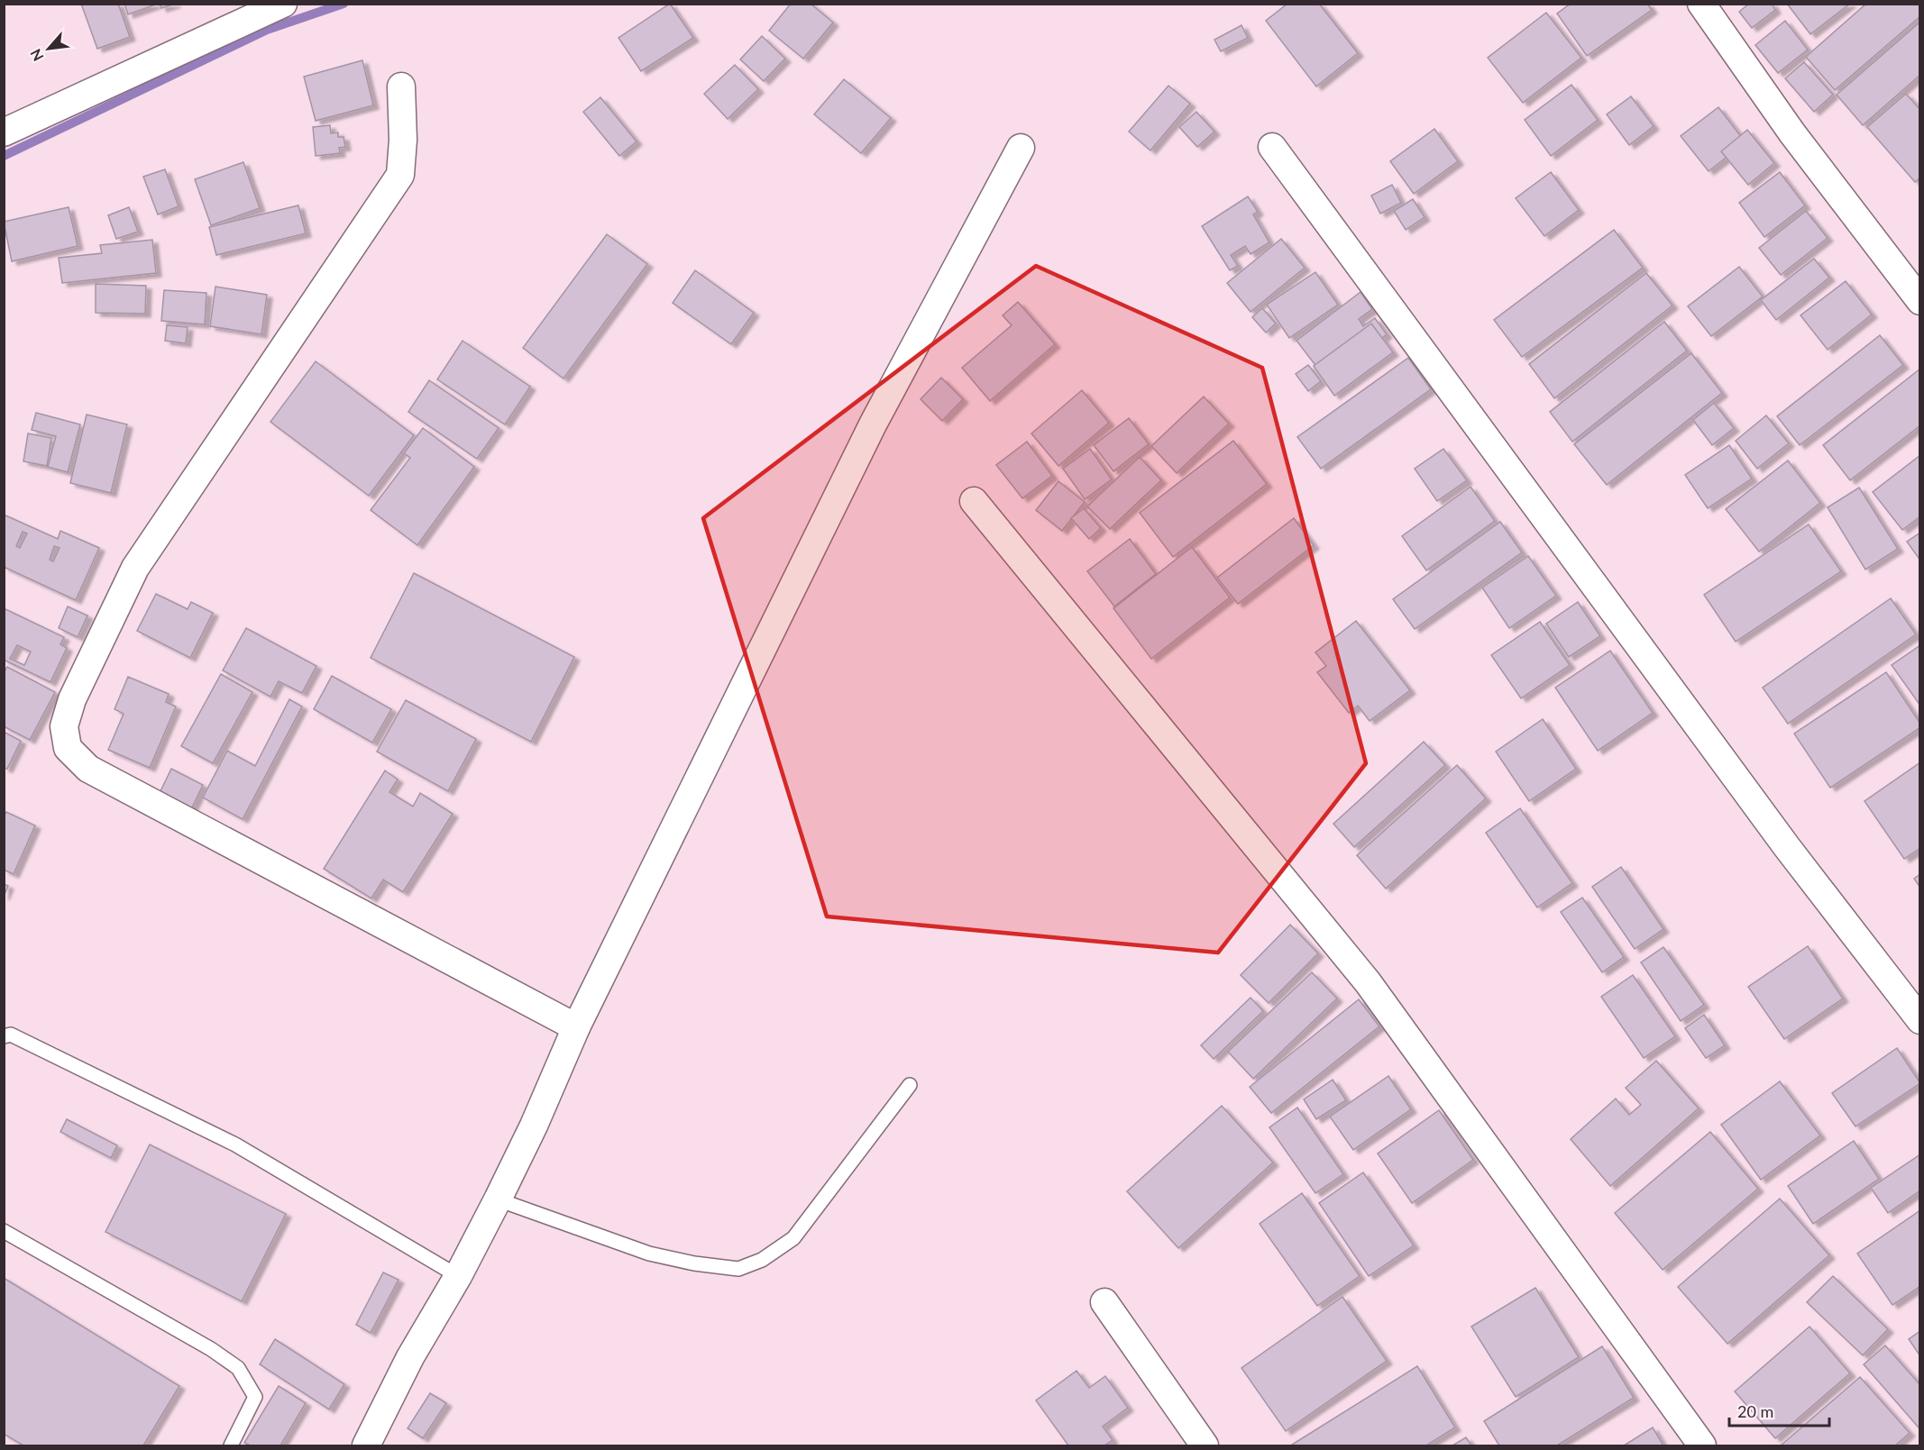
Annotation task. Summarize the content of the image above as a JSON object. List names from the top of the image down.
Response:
{
  "scale_bar": "20 m",
  "north": "bottom left"
}
